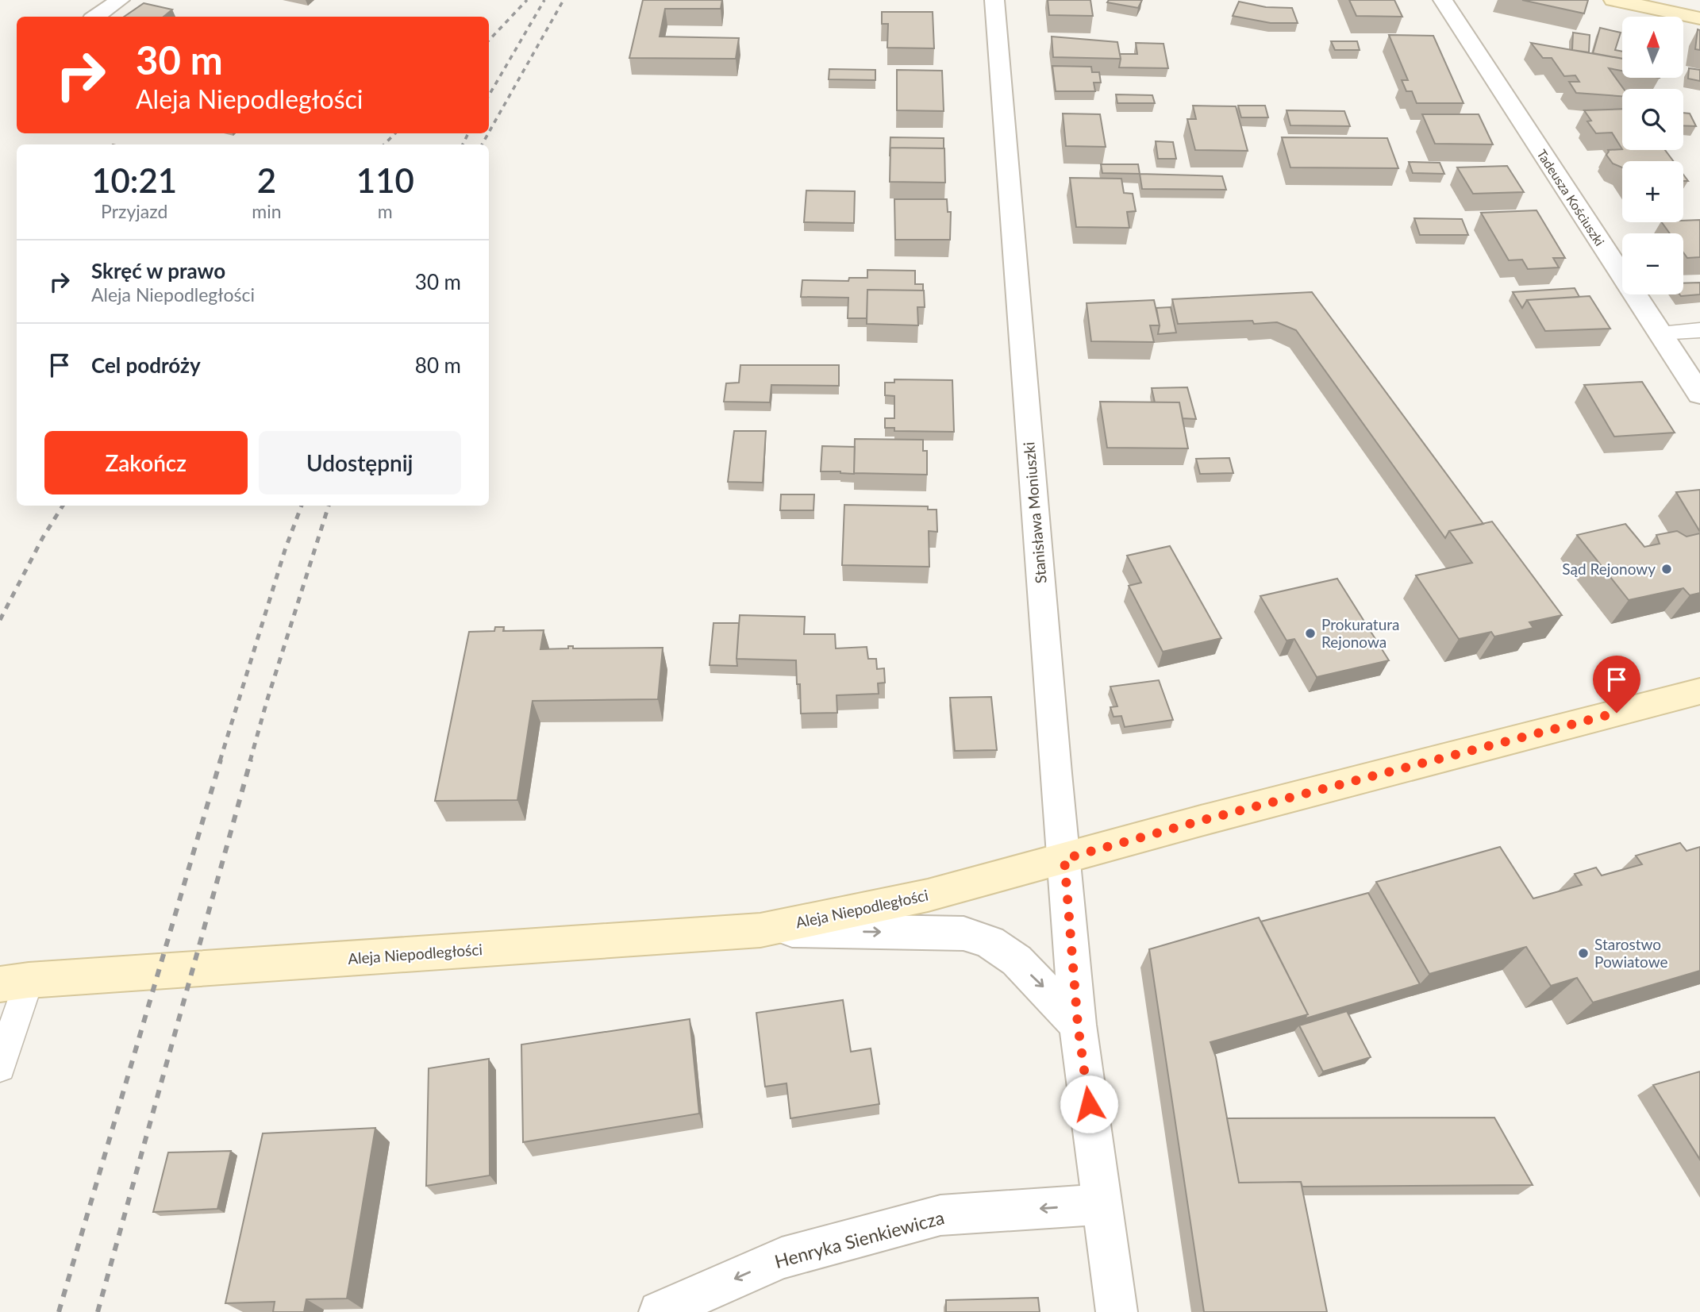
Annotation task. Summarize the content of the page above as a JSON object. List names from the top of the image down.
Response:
{
  "streets": {
    "main road": ["Aleja Niepodległości"],
    "street": ["Tadeusza Kościuszki", "Stanisława Moniuszki", "Henryka Sienkiewicza"]
  },
  "crossings": [
    ["Stanisława Moniuszki", "Aleja Niepodległości"],
    ["Stanisława Moniuszki", "Henryka Sienkiewicza"]
  ],
  "one_way": ["Henryka Sienkiewicza"],
  "places": ["Sąd Rejonowy", "Prokuratura Rejonowa", "Starostwo Powiatowe"],
  "north": "top",
  "page": {
    "map_buttons": ["+", "−"],
    "turn": ["30 m", "Aleja Niepodległości"],
    "eta": [
      "10:21",
      "Przyjazd",
      "2",
      "min",
      "110",
      "m"
    ],
    "list": [
      {
        "name": "Skręć w prawo",
        "note": "Aleja Niepodległości",
        "value": "30 m"
      },
      {
        "name": "Cel podróży",
        "value": "80 m"
      }
    ],
    "buttons": ["Zakończ", "Udostępnij"]
  }
}
